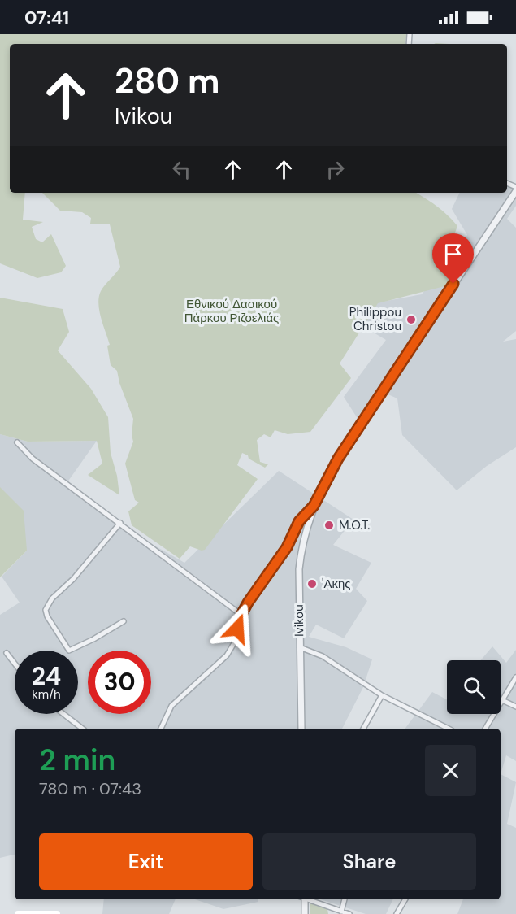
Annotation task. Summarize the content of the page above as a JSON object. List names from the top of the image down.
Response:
{
  "streets": {
    "street": ["Ivikou"]
  },
  "parks": ["Εθνικού Δασικού Πάρκου Ριζοελιάς"],
  "places": ["Philippou Christou", "M.O.T.", "'Ακης"],
  "page": {
    "status": "07:41",
    "turn": ["280 m", "Ivikou"],
    "speed": "24 km/h",
    "limit": "30",
    "heading": ["2 min", "780 m · 07:43"],
    "buttons": ["Exit", "Share"]
  }
}
